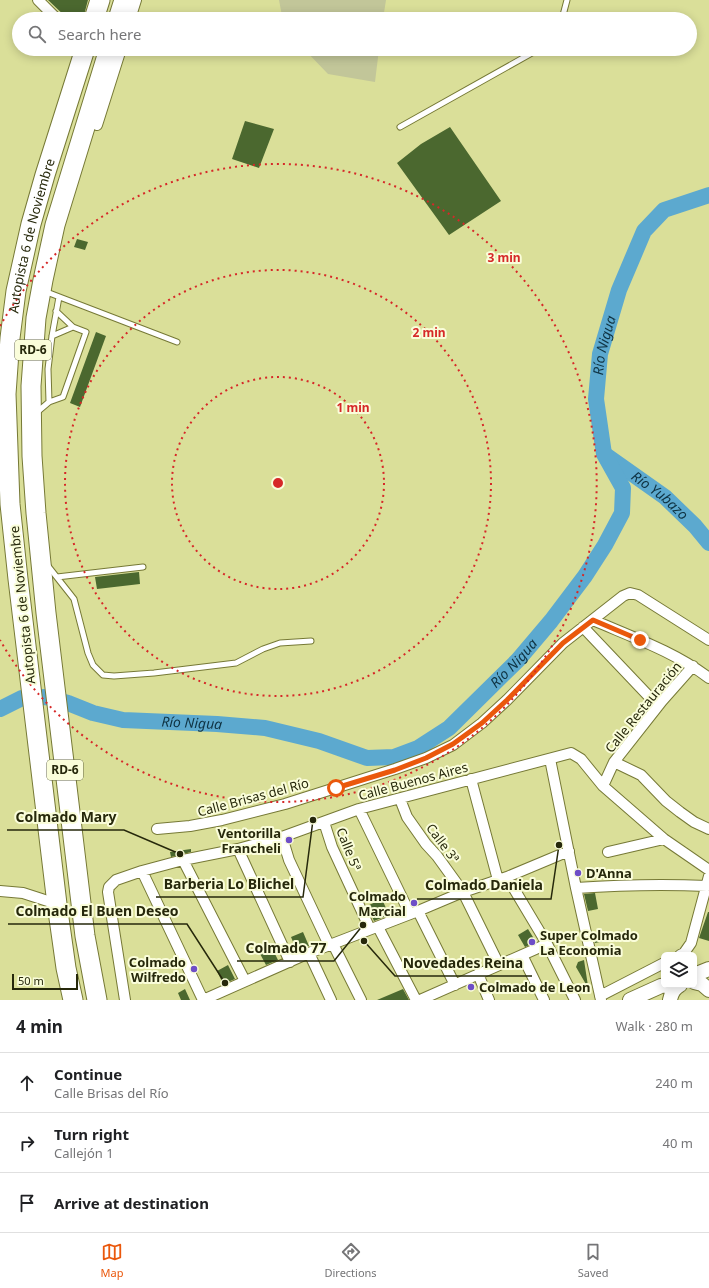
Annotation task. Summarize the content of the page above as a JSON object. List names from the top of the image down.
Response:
{
  "streets": {
    "highway": ["Autopista 6 de Noviembre", "RD-6"],
    "street": [
      "Calle Restauración",
      "Calle Buenos Aires",
      "Calle Brisas del Río",
      "Calle 3ª",
      "Calle 5ª"
    ]
  },
  "crossings": [
    ["Calle Restauración", "Calle Buenos Aires"],
    ["Calle Buenos Aires", "Calle 3ª"],
    ["Calle Buenos Aires", "Calle 5ª"]
  ],
  "water": ["Río Nigua", "Río Yubazo"],
  "places": [
    "Barberia Lo Blichel",
    "Ventorilla Francheli",
    "Colmado Daniela",
    "Colmado Mary",
    "D'Anna",
    "Colmado Marcial",
    "Colmado 77",
    "Novedades Reina",
    "Super Colmado La Economia",
    "Colmado Wilfredo",
    "Colmado El Buen Deseo",
    "Colmado de Leon"
  ],
  "scale_bar": "50 m",
  "page": {
    "search": "Search here",
    "scale": "50 m",
    "heading": ["4 min", "Walk · 280 m"],
    "list": [
      ["Continue", "Calle Brisas del Río", "240 m"],
      ["Turn right", "Callejón 1", "40 m"],
      "Arrive at destination"
    ],
    "nav": ["Map", "Directions", "Saved"]
  },
  "rings": ["3 min", "2 min", "1 min"]
}
